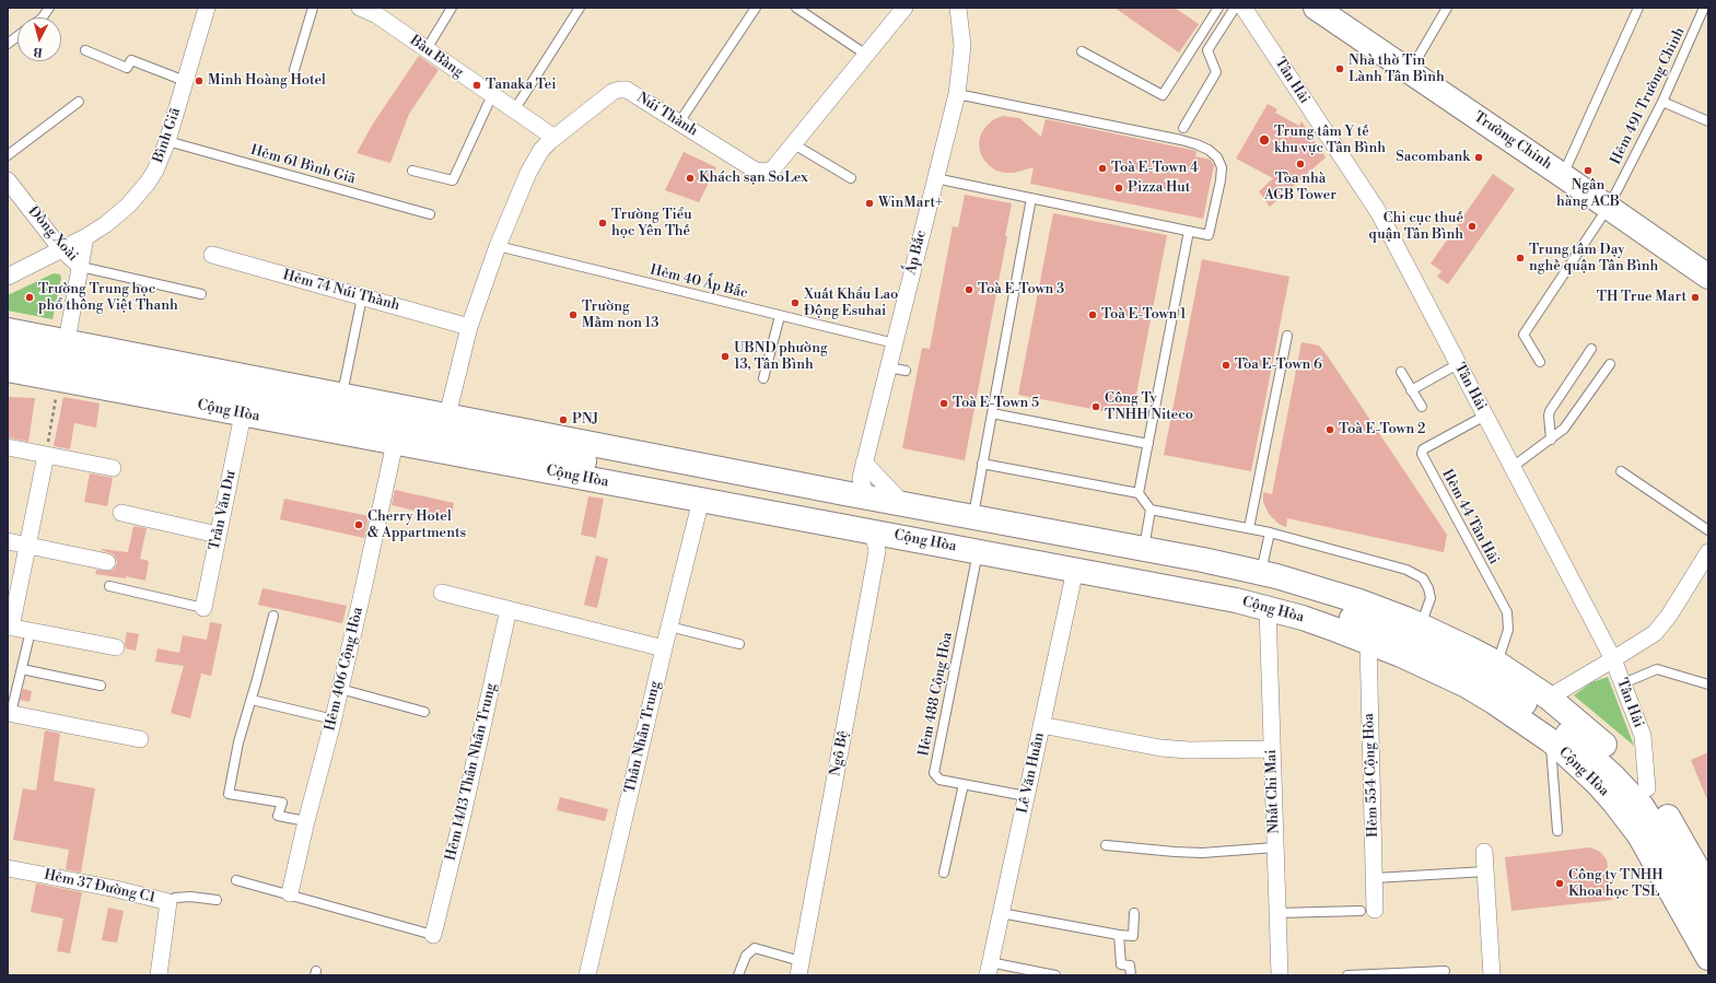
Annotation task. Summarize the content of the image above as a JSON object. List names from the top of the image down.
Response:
{
  "streets": {
    "main road": ["Trường Chinh", "Cộng Hòa"],
    "street": [
      "Bàu Bàng",
      "Tân Hải",
      "Núi Thành",
      "Bình Giã",
      "Đồng Xoài",
      "Ấp Bắc",
      "Hẻm 74 Núi Thành",
      "Trần Văn Dư",
      "Hẻm 406 Cộng Hòa",
      "Thân Nhân Trung",
      "Ngô Bệ",
      "Hẻm 14/13 Thân Nhân Trung",
      "Lê Văn Huân",
      "Hẻm 554 Cộng Hòa",
      "Nhất Chi Mai",
      "Hẻm 37 Đường C1"
    ],
    "lane": [
      "Hẻm 491 Trường Chinh",
      "Hẻm 61 Bình Giã",
      "Hẻm 40 Ấp Bắc",
      "Hẻm 44 Tân Hải",
      "Hẻm 488 Cộng Hòa"
    ]
  },
  "crossings": [
    ["Bàu Bàng", "Núi Thành"],
    ["Tân Hải", "Cộng Hòa"],
    ["Tân Hải", "Hẻm 44 Tân Hải"],
    ["Hẻm 491 Trường Chinh", "Trường Chinh"],
    ["Núi Thành", "Hẻm 40 Ấp Bắc"],
    ["Núi Thành", "Hẻm 74 Núi Thành"],
    ["Núi Thành", "Cộng Hòa"],
    ["Bình Giã", "Hẻm 61 Bình Giã"],
    ["Bình Giã", "Đồng Xoài"],
    ["Ấp Bắc", "Hẻm 40 Ấp Bắc"],
    ["Ấp Bắc", "Cộng Hòa"],
    ["Ấp Bắc", "Ngô Bệ"],
    ["Cộng Hòa", "Trần Văn Dư"],
    ["Cộng Hòa", "Hẻm 44 Tân Hải"],
    ["Cộng Hòa", "Hẻm 406 Cộng Hòa"],
    ["Cộng Hòa", "Hẻm 488 Cộng Hòa"],
    ["Cộng Hòa", "Thân Nhân Trung"],
    ["Cộng Hòa", "Ngô Bệ"],
    ["Cộng Hòa", "Lê Văn Huân"],
    ["Cộng Hòa", "Hẻm 554 Cộng Hòa"],
    ["Cộng Hòa", "Nhất Chi Mai"],
    ["Hẻm 488 Cộng Hòa", "Lê Văn Huân"]
  ],
  "places": [
    "Nhà thờ Tin Lành Tân Bình",
    "Minh Hoàng Hotel",
    "Tanaka Tei",
    "Trung tâm Y tế khu vực Tân Bình",
    "Sacombank",
    "Tòa nhà AGB Tower",
    "Toà E-Town 4",
    "Ngân hàng ACB",
    "Khách sạn SoLex",
    "Pizza Hut",
    "WinMart+",
    "Trường Tiểu học Yên Thế",
    "Chi cục thuế quận Tân Bình",
    "Trung tâm Dạy nghề quận Tân Bình",
    "Toà E-Town 3",
    "Trường Trung học phổ thông Việt Thanh",
    "TH True Mart",
    "Xuất Khẩu Lao Động Esuhai",
    "Trường Mầm non 13",
    "Toà E-Town 1",
    "UBND phường 13, Tân Bình",
    "Tòa E-Town 6",
    "Toà E-Town 5",
    "Công Ty TNHH Niteco",
    "PNJ",
    "Toà E-Town 2",
    "Cherry Hotel & Appartments",
    "Công ty TNHH Khoa học TSL"
  ],
  "north": "bottom"
}
